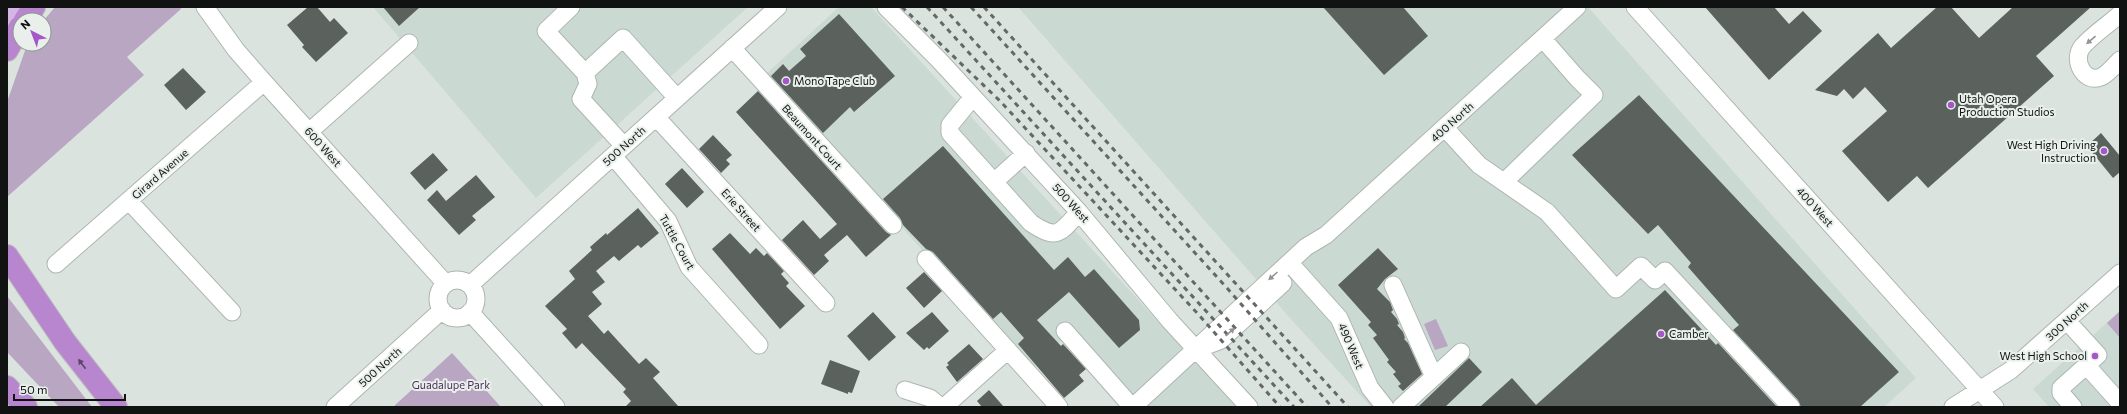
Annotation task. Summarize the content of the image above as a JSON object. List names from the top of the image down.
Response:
{
  "streets": {
    "street": [
      "400 North",
      "Beaumont Court",
      "500 North",
      "600 West",
      "Girard Avenue",
      "500 West",
      "400 West",
      "Erie Street",
      "Tuttle Court",
      "300 North",
      "490 West"
    ]
  },
  "crossings": [
    ["400 North", "500 West"],
    ["400 North", "490 West"],
    ["Beaumont Court", "500 North"],
    ["500 North", "600 West"],
    ["500 North", "Erie Street"],
    ["500 North", "Tuttle Court"],
    ["600 West", "Girard Avenue"],
    ["400 West", "300 North"]
  ],
  "parks": ["Guadalupe Park"],
  "places": [
    "Mono Tape Club",
    "Utah Opera Production Studios",
    "West High Driving Instruction",
    "Camber",
    "West High School"
  ],
  "scale_bar": "50 m",
  "north": "top left"
}
